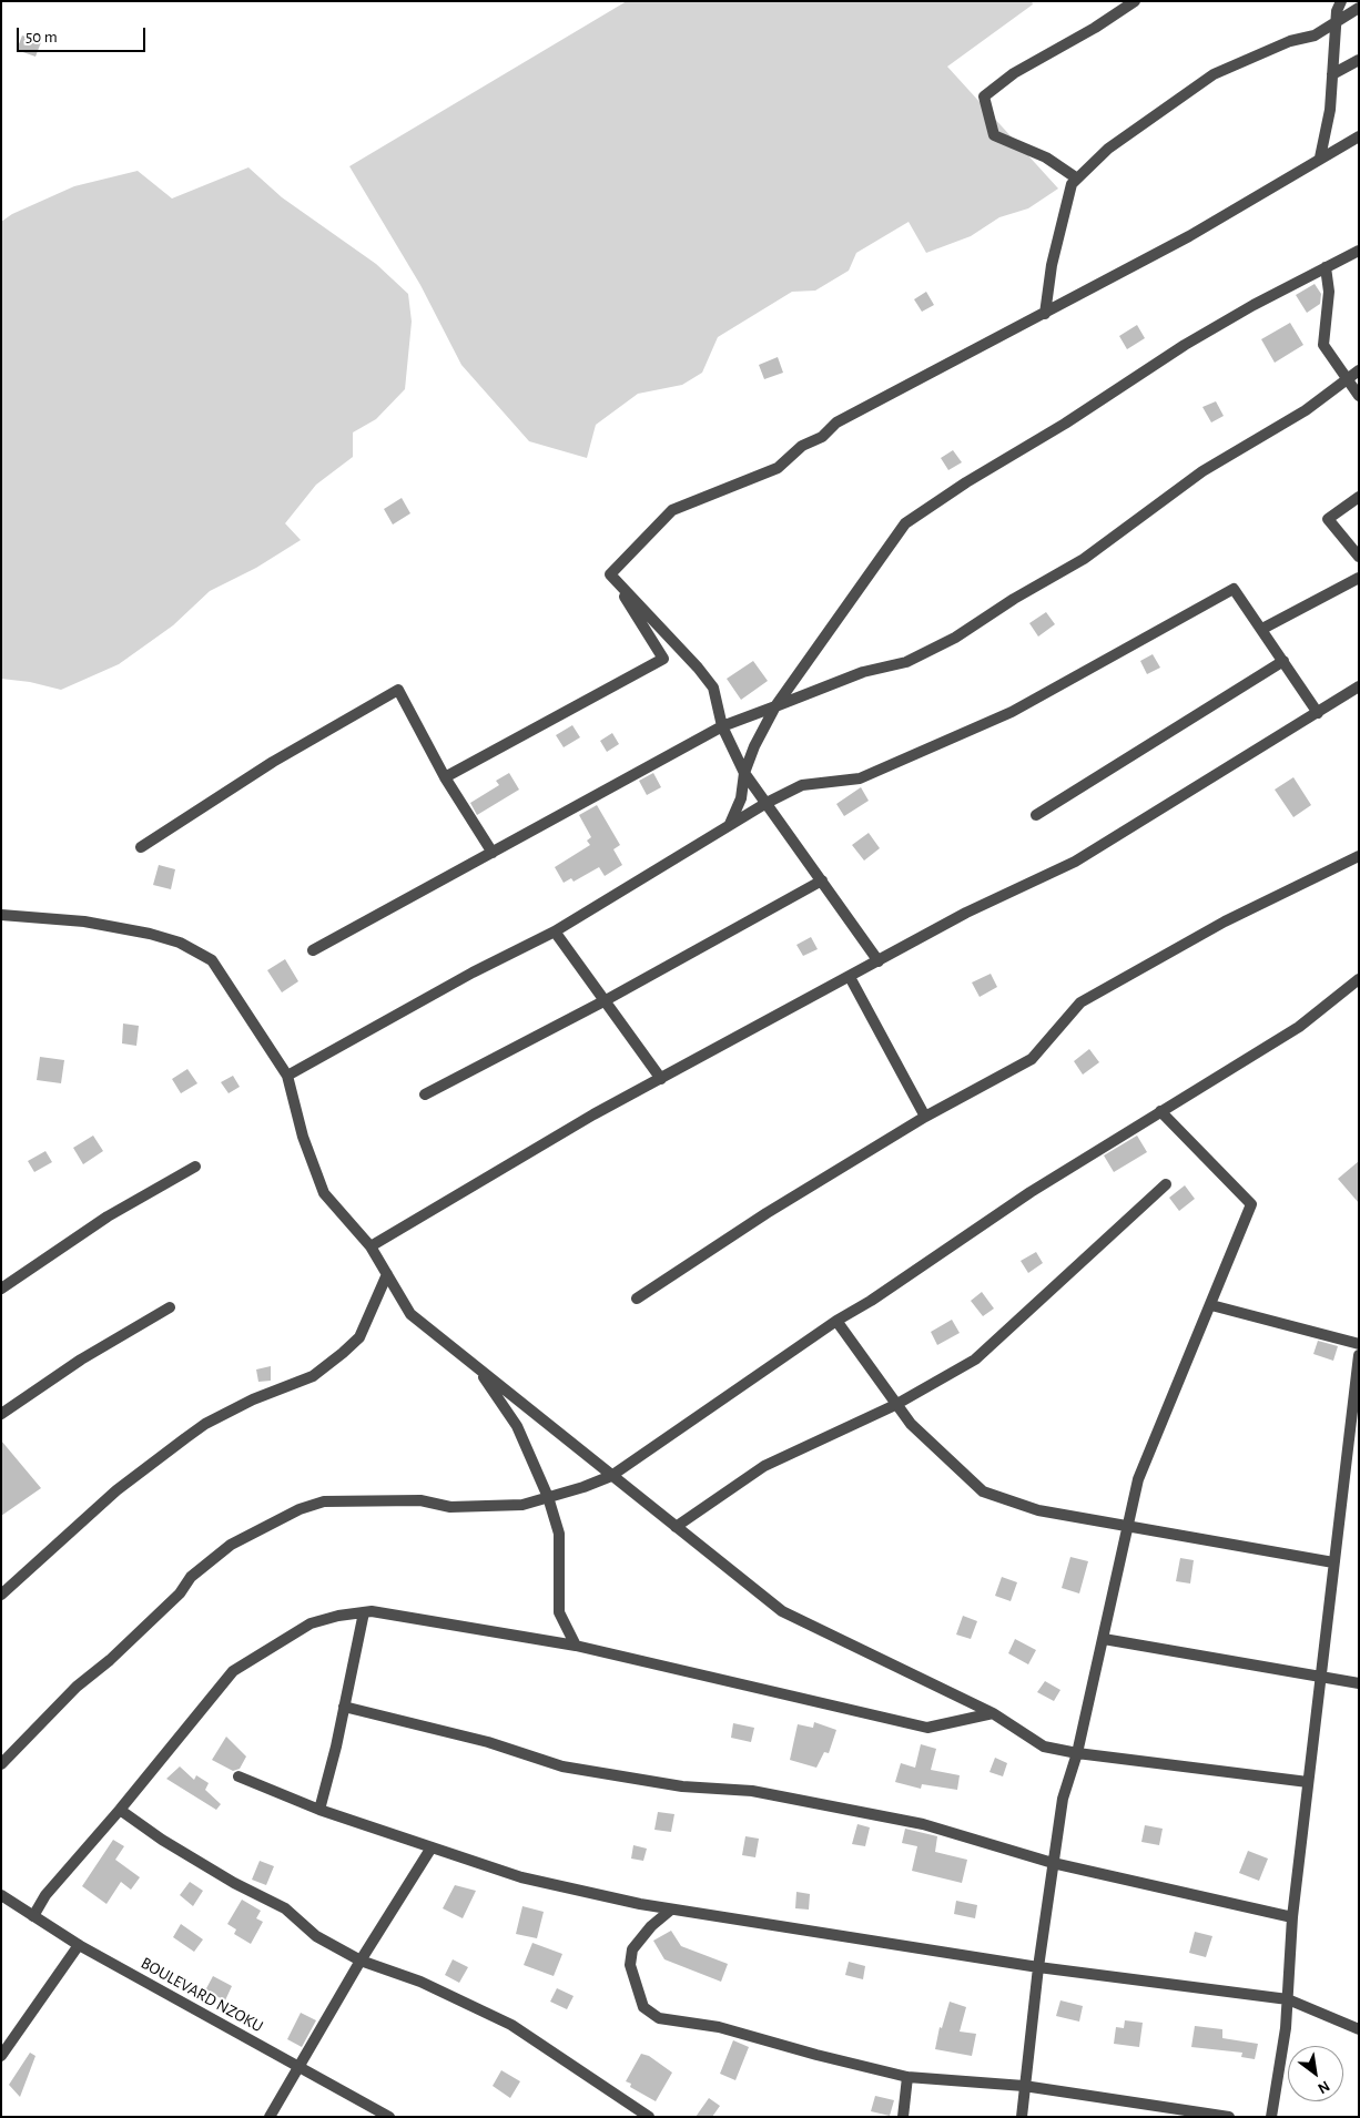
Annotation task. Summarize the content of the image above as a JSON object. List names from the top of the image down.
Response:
{
  "streets": {
    "street": ["BOULEVARD NZOKU"]
  },
  "scale_bar": "50 m",
  "north": "bottom right"
}
